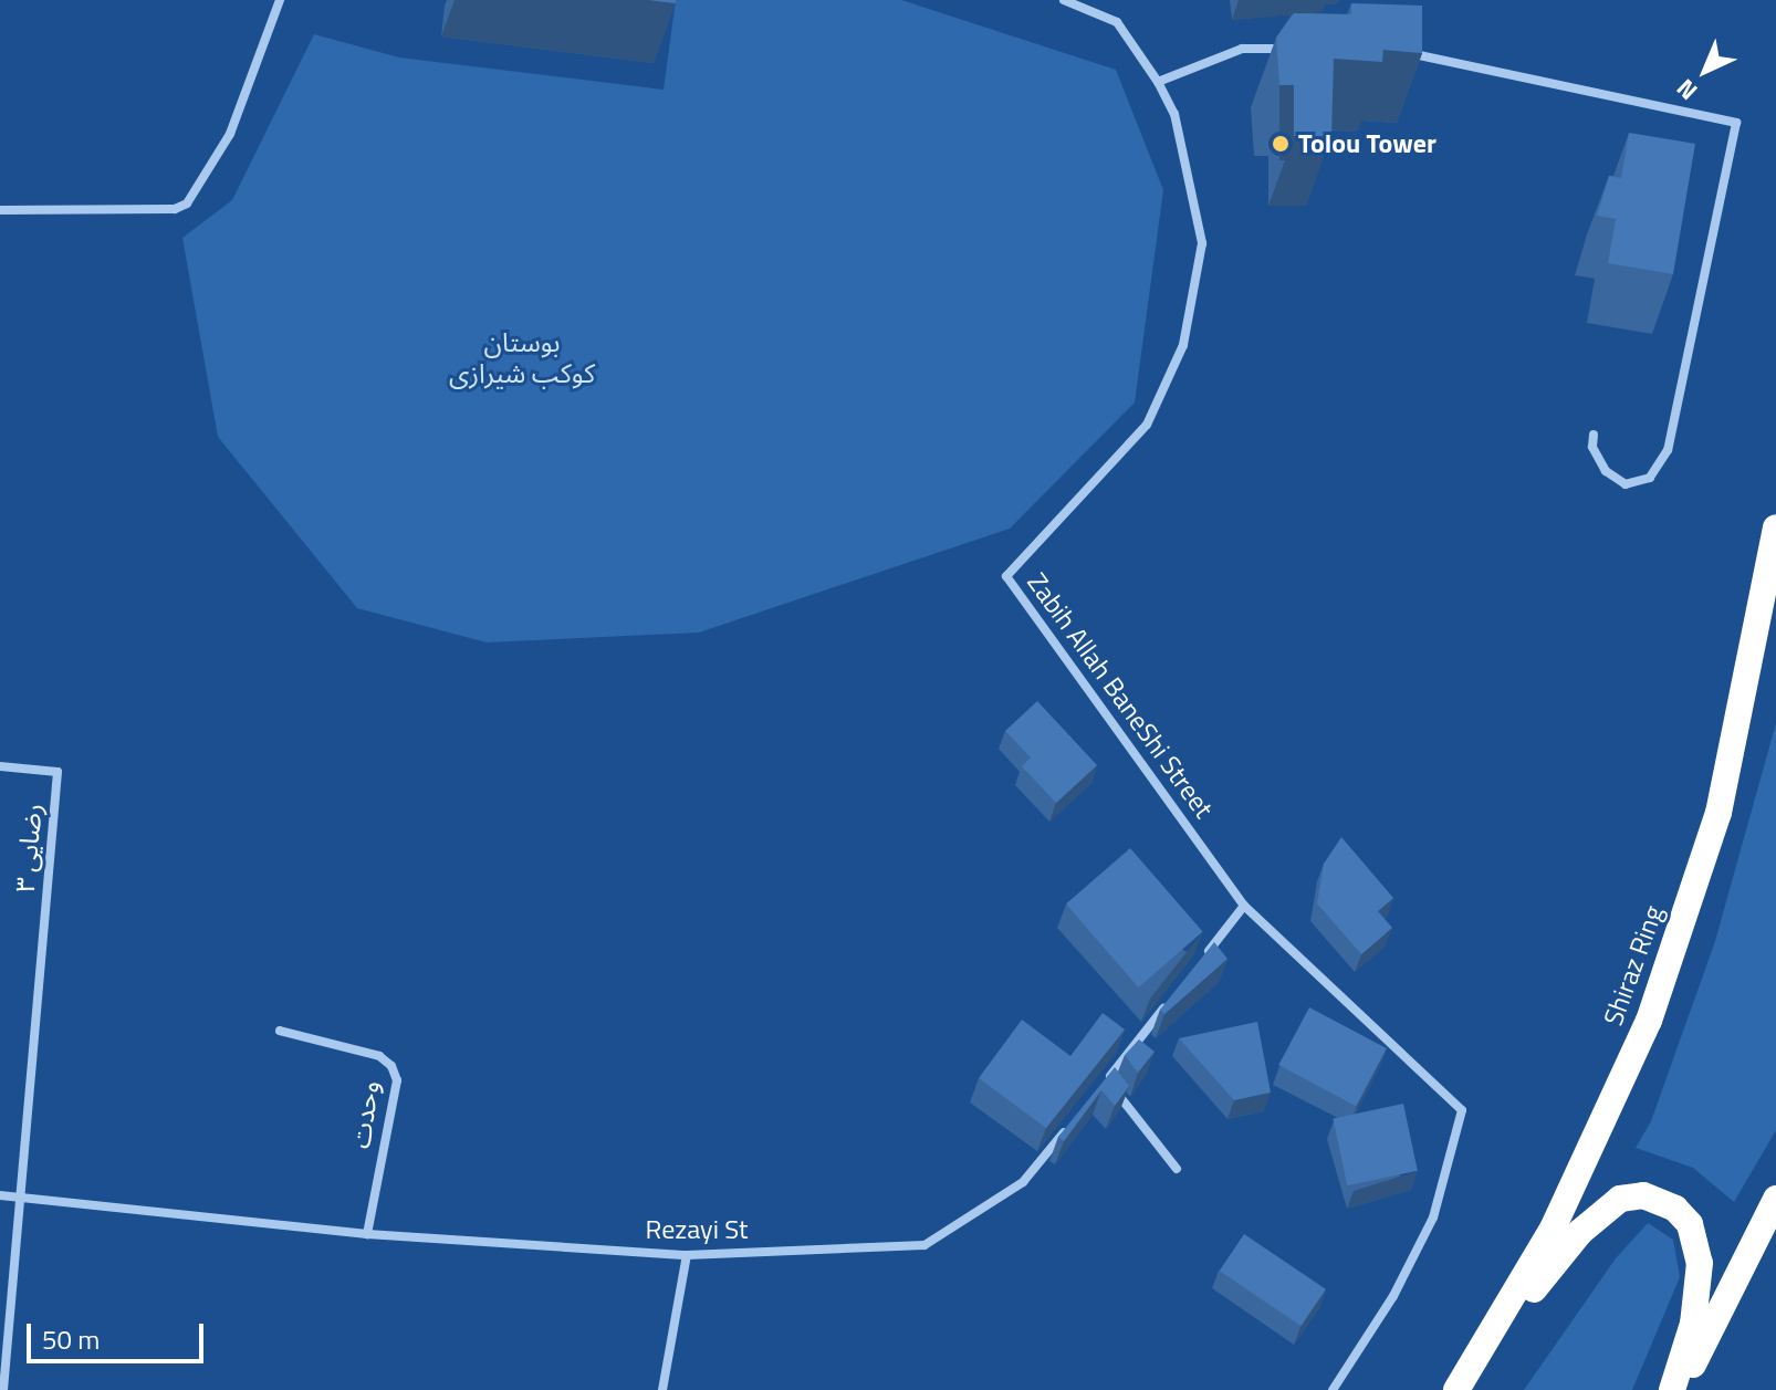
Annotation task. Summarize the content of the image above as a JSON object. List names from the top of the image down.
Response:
{
  "streets": {
    "highway": ["Shiraz Ring"],
    "street": [
      "Zabih Allah BaneShi Street",
      "رضایی ۳",
      "وحدت",
      "Rezayi St"
    ]
  },
  "crossings": [
    ["رضایی ۳", "Rezayi St"],
    ["وحدت", "Rezayi St"]
  ],
  "parks": ["بوستان کوکب شیرازی"],
  "places": ["Tolou Tower"],
  "scale_bar": "50 m",
  "north": "bottom left"
}
